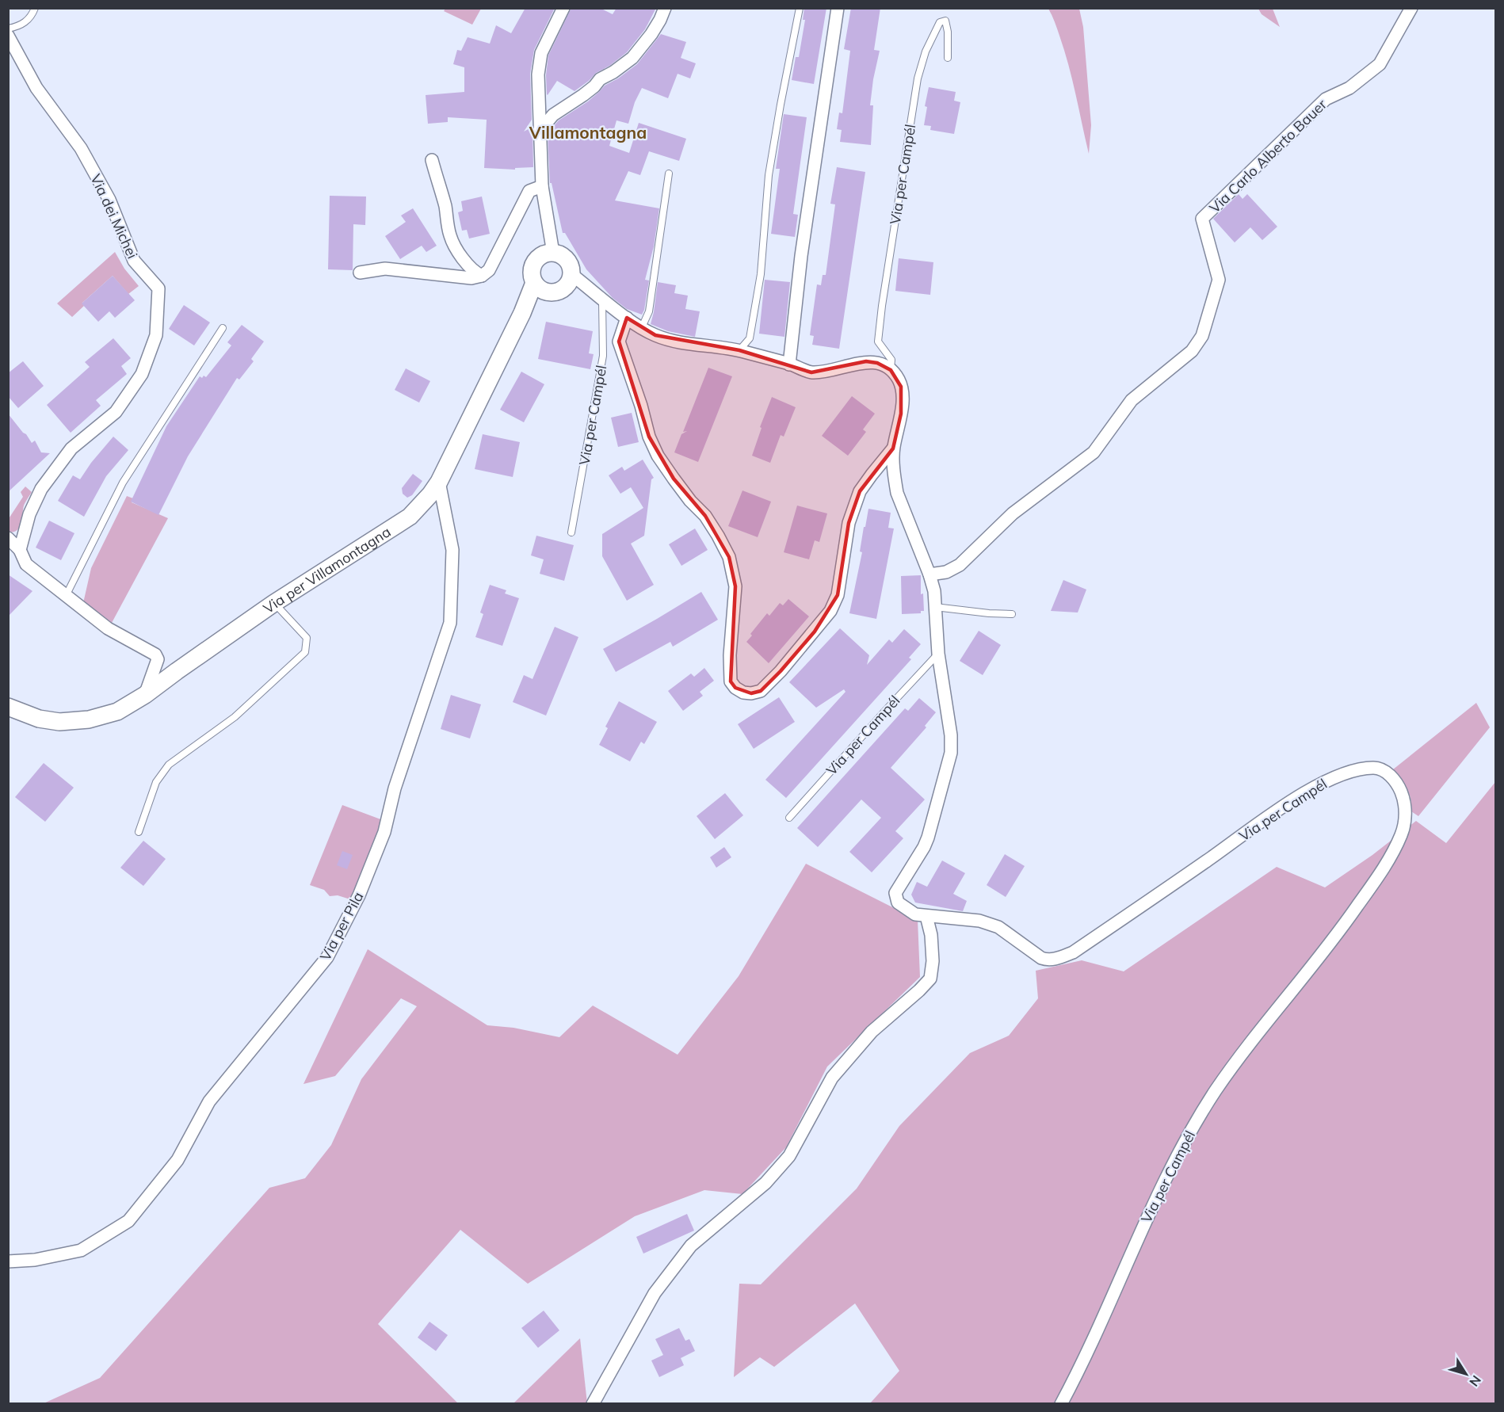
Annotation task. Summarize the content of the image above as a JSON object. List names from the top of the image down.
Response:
{
  "streets": {
    "street": [
      "Via Carlo Alberto Bauer",
      "Via per Campél",
      "Via dei Michei",
      "Via per Villamontagna",
      "Via per Pila"
    ]
  },
  "crossings": [
    ["Via Carlo Alberto Bauer", "Via per Campél"],
    ["Via per Villamontagna", "Via per Pila"]
  ],
  "districts": ["Villamontagna"],
  "north": "bottom right"
}
